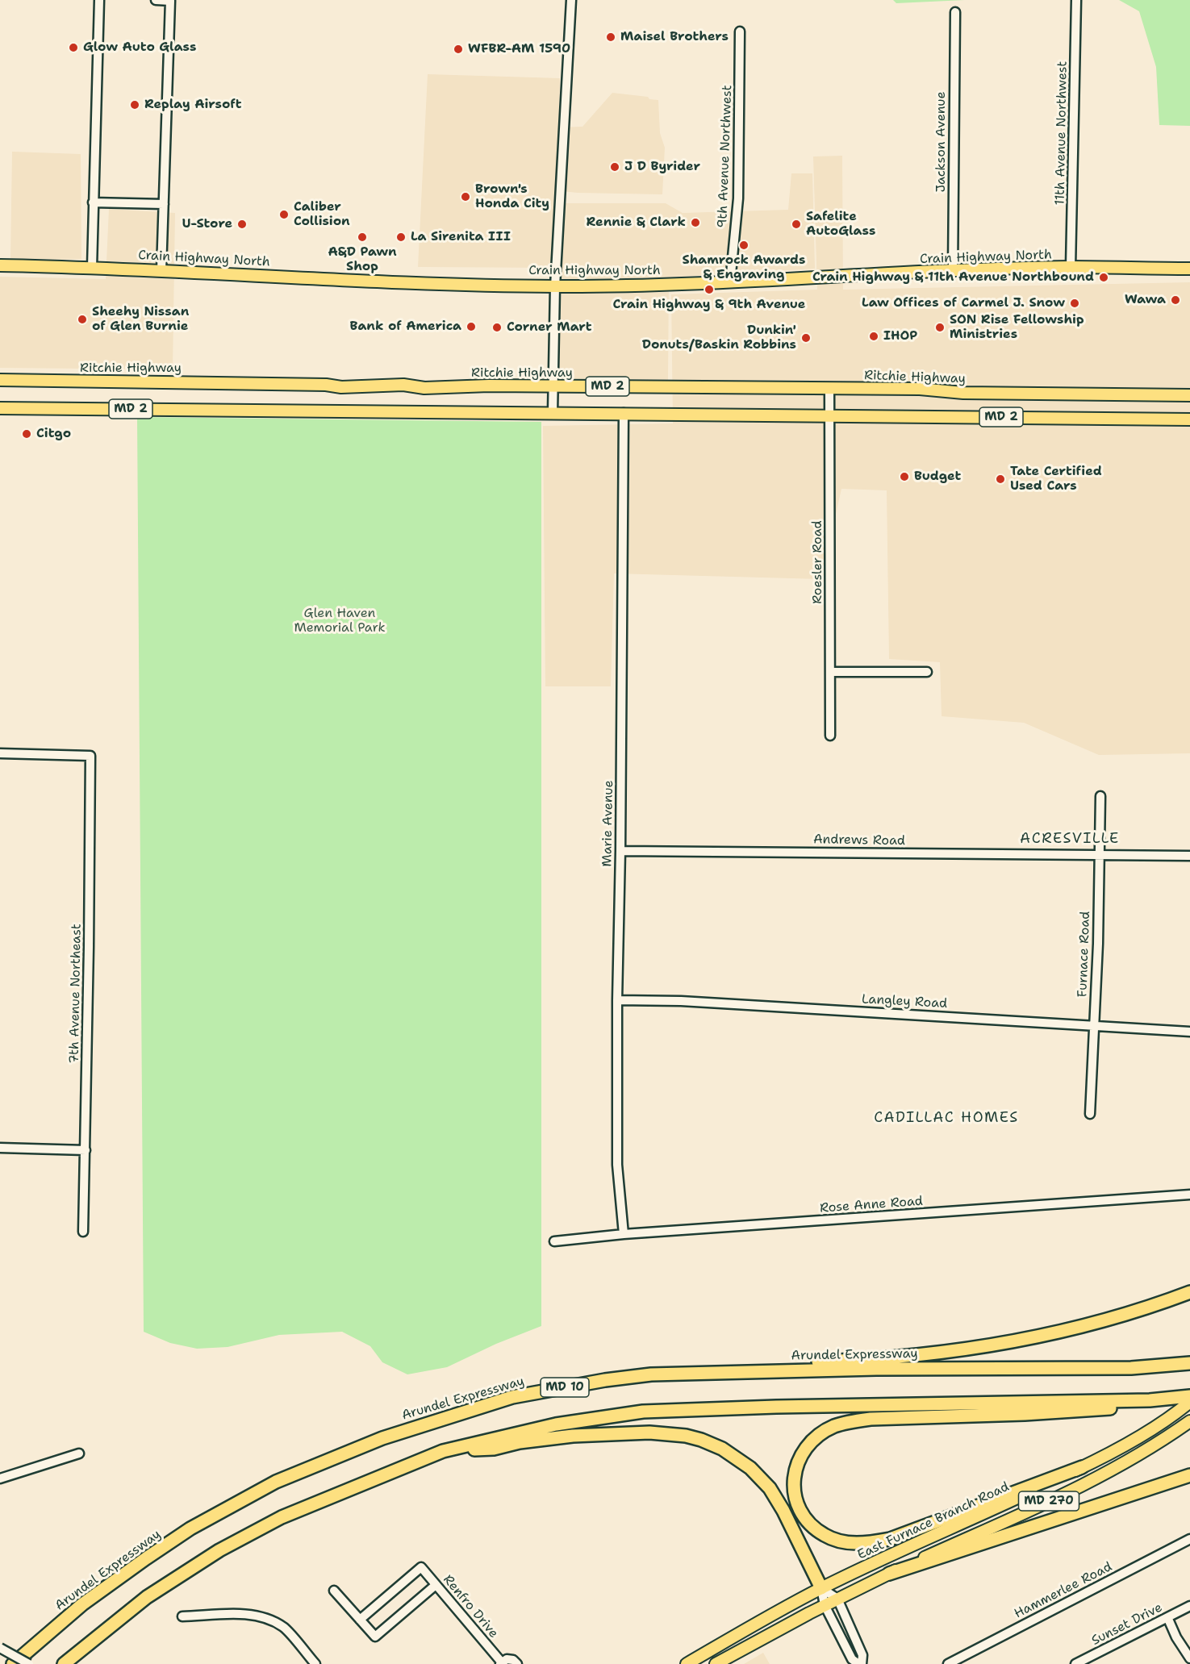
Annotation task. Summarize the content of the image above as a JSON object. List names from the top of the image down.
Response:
{
  "streets": {
    "highway": ["Arundel Expressway", "MD 10"],
    "main road": [
      "Crain Highway North",
      "Ritchie Highway",
      "MD 2",
      "MD 270",
      "East Furnace Branch Road"
    ],
    "street": [
      "11th Avenue Northwest",
      "Jackson Avenue",
      "9th Avenue Northwest",
      "Roesler Road",
      "Marie Avenue",
      "Andrews Road",
      "Furnace Road",
      "7th Avenue Northeast",
      "Langley Road",
      "Rose Anne Road",
      "Hammerlee Road",
      "Renfro Drive",
      "Sunset Drive"
    ]
  },
  "crossings": [
    ["11th Avenue Northwest", "Crain Highway North"],
    ["Jackson Avenue", "Crain Highway North"],
    ["9th Avenue Northwest", "Crain Highway North"],
    ["Ritchie Highway", "Roesler Road"],
    ["MD 2", "Roesler Road"],
    ["MD 2", "Marie Avenue"],
    ["Marie Avenue", "Andrews Road"],
    ["Marie Avenue", "Langley Road"],
    ["Marie Avenue", "Rose Anne Road"],
    ["Andrews Road", "Furnace Road"],
    ["Furnace Road", "Langley Road"]
  ],
  "districts": ["ACRESVILLE", "CADILLAC HOMES"],
  "parks": ["Glen Haven Memorial Park"],
  "places": [
    "Maisel Brothers",
    "Glow Auto Glass",
    "WFBR-AM 1590",
    "Replay Airsoft",
    "J D Byrider",
    "Brown's Honda City",
    "Caliber Collision",
    "Rennie & Clark",
    "U-Store",
    "Safelite AutoGlass",
    "A&D Pawn Shop",
    "La Sirenita III",
    "Shamrock Awards & Engraving",
    "Crain Highway & 11th Avenue Northbound",
    "Crain Highway & 9th Avenue",
    "Wawa",
    "Law Offices of Carmel J. Snow",
    "Sheehy Nissan of Glen Burnie",
    "Bank of America",
    "Corner Mart",
    "SON Rise Fellowship Ministries",
    "IHOP",
    "Dunkin' Donuts/Baskin Robbins",
    "Citgo",
    "Budget",
    "Tate Certified Used Cars"
  ]
}
